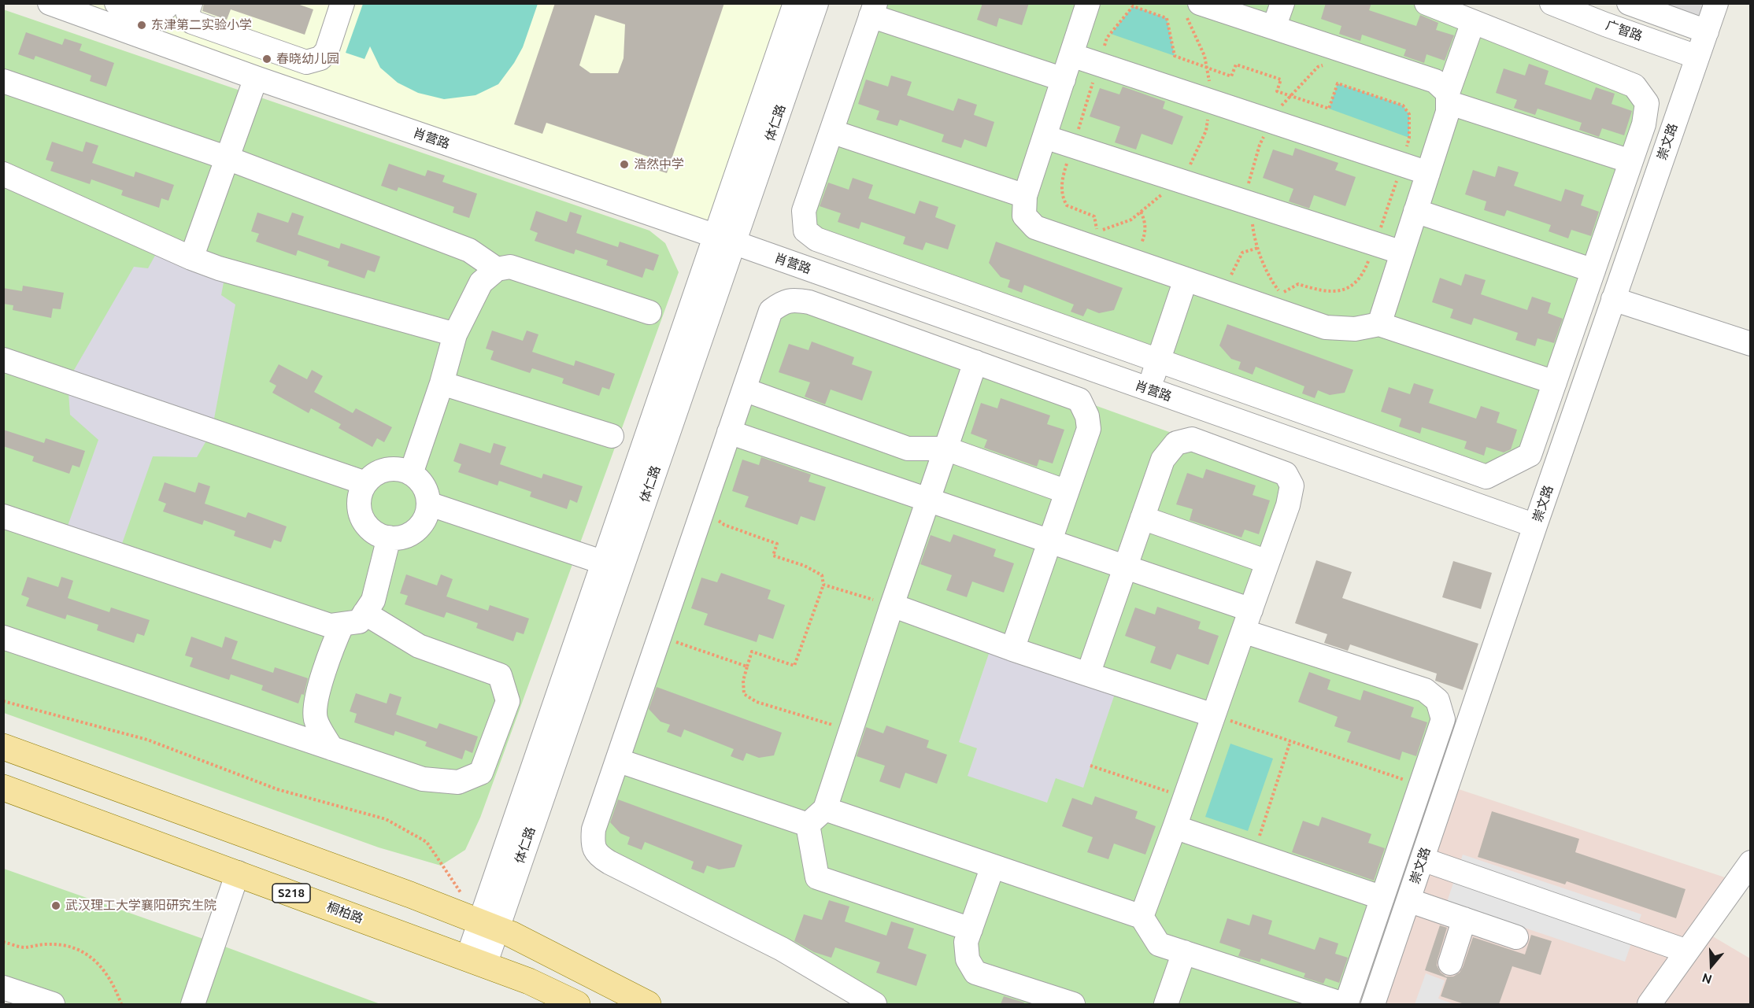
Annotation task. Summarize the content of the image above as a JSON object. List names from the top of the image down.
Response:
{
  "streets": {
    "main road": ["S218", "桐柏路"],
    "street": [
      "广智路",
      "体仁路",
      "肖营路",
      "崇文路"
    ]
  },
  "crossings": [
    ["广智路", "崇文路"],
    ["体仁路", "肖营路"],
    ["体仁路", "桐柏路"],
    ["肖营路", "崇文路"]
  ],
  "places": [
    "东津第二实验小学",
    "春晓幼儿园",
    "浩然中学",
    "武汉理工大学襄阳研究生院"
  ],
  "north": "bottom"
}
